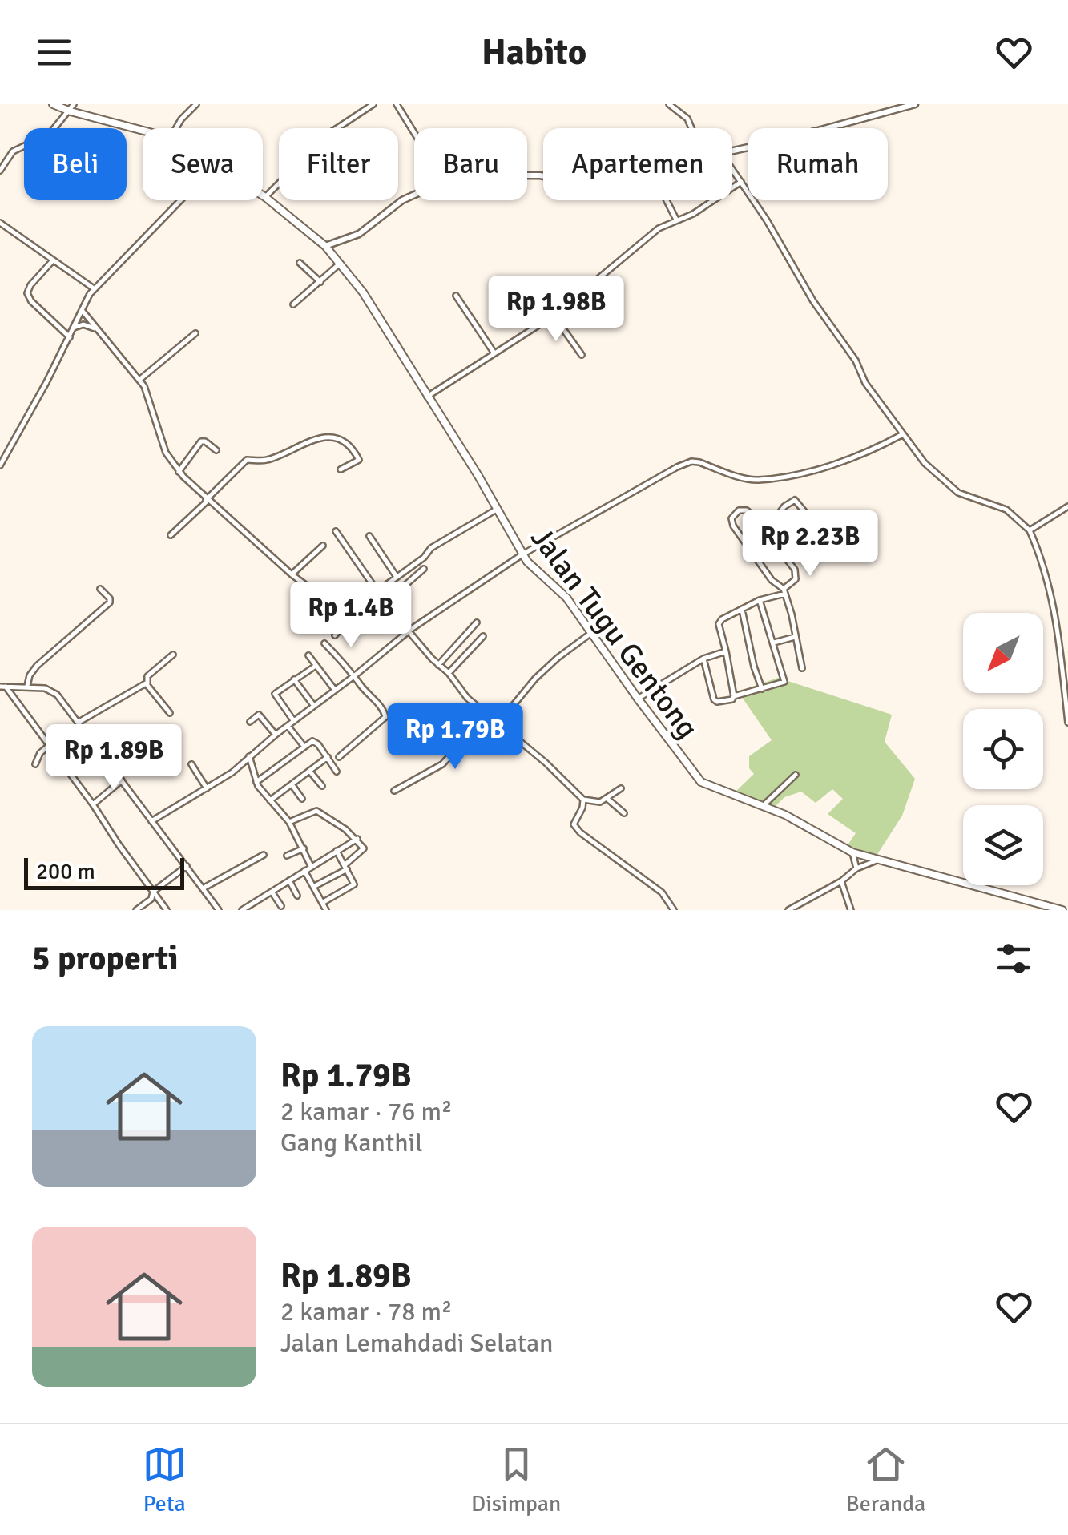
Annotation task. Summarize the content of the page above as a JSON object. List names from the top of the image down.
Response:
{
  "streets": {
    "main road": ["Jalan Tugu Gentong"]
  },
  "scale_bar": "200 m",
  "north": "bottom left",
  "page": {
    "header": "Habito",
    "chip": [
      "Beli",
      "Sewa",
      "Filter",
      "Baru",
      "Apartemen",
      "Rumah"
    ],
    "price": [
      "Rp 1.98B",
      "Rp 2.23B",
      "Rp 1.4B",
      "Rp 1.79B",
      "Rp 1.89B"
    ],
    "scale": "200 m",
    "heading": "5 properti",
    "list": [
      {
        "name": "Rp 1.79B",
        "note": "2 kamar · 76 m² · Gang Kanthil"
      },
      {
        "name": "Rp 1.89B",
        "note": "2 kamar · 78 m² · Jalan Lemahdadi Selatan"
      }
    ],
    "tabs": ["Peta", "Disimpan", "Beranda"]
  }
}
